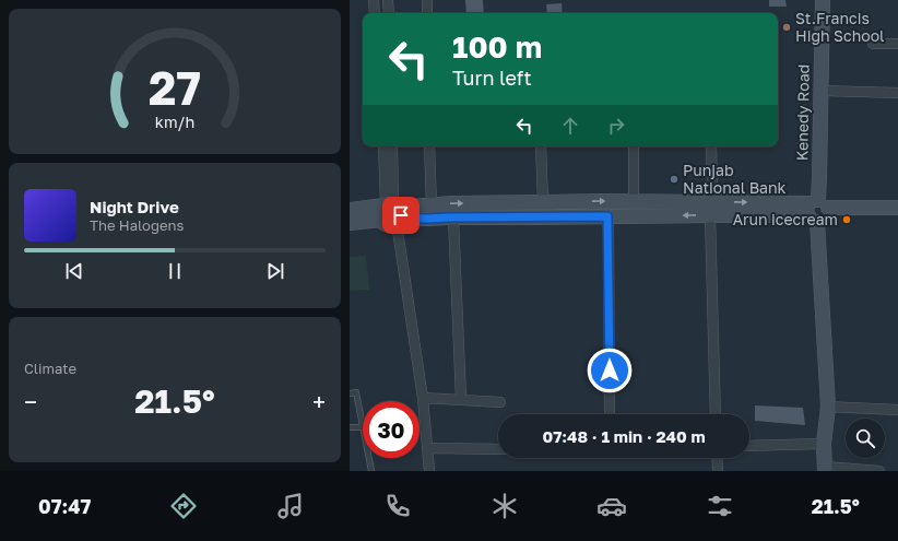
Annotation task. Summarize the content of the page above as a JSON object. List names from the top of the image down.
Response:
{
  "streets": {
    "main road": ["Kenedy Road"]
  },
  "places": ["St.Francis High School", "Punjab National Bank", "Arun icecream"],
  "page": {
    "turn": ["100 m", "Turn left"],
    "song": ["Night Drive", "The Halogens"],
    "tile": "Climate",
    "heat": ["−", "21.5°", "+"],
    "limit": "30",
    "trip": "07:48 · 1 min · 240 m",
    "tabs": ["07:47", "21.5°"],
    "gauge": ["27", "km/h"]
  }
}
